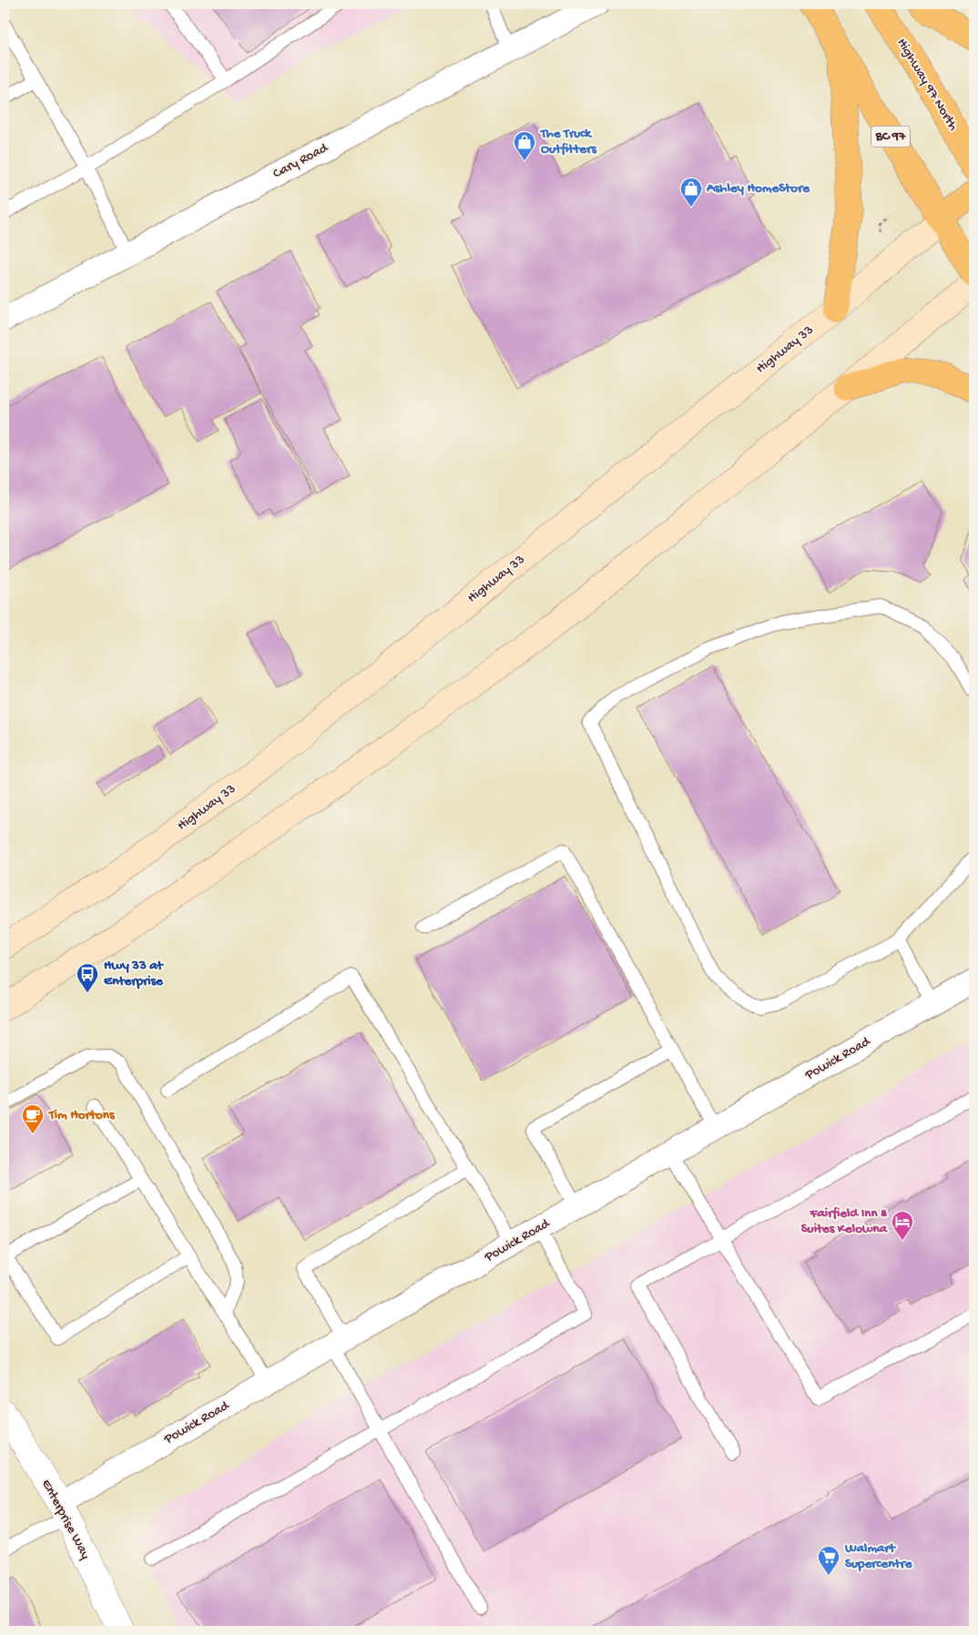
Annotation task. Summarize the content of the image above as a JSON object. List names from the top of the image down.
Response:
{
  "streets": {
    "main road": ["Highway 97 North", "BC 97", "Highway 33"],
    "street": ["Cary Road", "Powick Road", "Enterprise Way"]
  },
  "crossings": [
    ["BC 97", "Highway 33"],
    ["Powick Road", "Enterprise Way"]
  ],
  "places": {
    "shop": ["The Truck Outfitters", "Ashley HomeStore"],
    "bus stop": ["Hwy 33 at Enterprise"],
    "cafe": ["Tim Hortons"],
    "hotel": ["Fairfield Inn & Suites Kelowna"],
    "supermarket": ["Walmart Supercentre"]
  }
}
